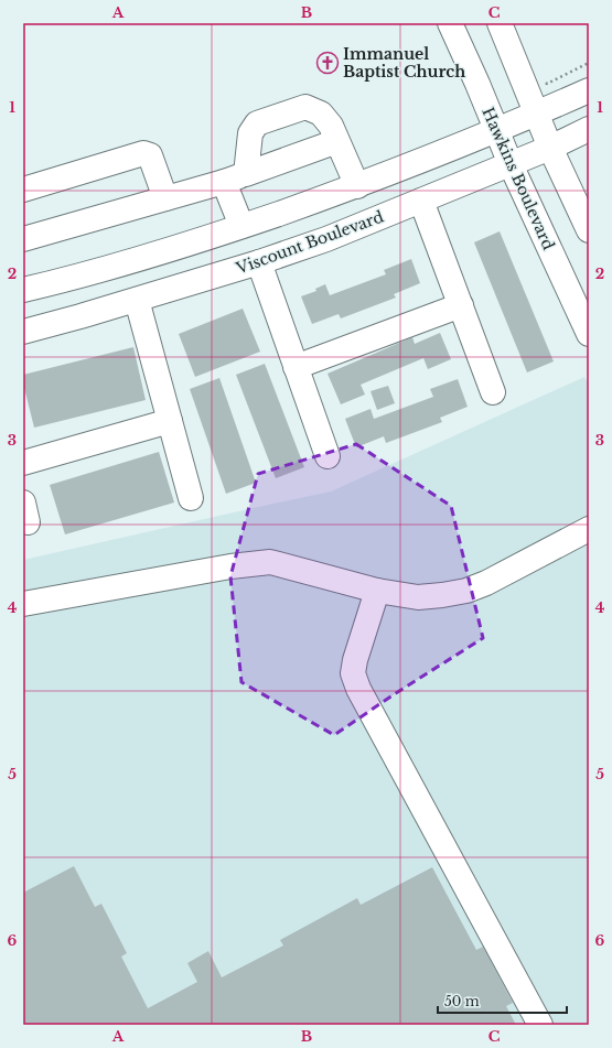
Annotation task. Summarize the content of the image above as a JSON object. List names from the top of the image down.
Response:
{
  "streets": {
    "main road": ["Hawkins Boulevard", "Viscount Boulevard"]
  },
  "crossings": [
    ["Hawkins Boulevard", "Viscount Boulevard"]
  ],
  "places": {
    "church": ["Immanuel Baptist Church"]
  },
  "scale_bar": "50 m",
  "grid": {
    "columns": ["A", "B", "C"],
    "rows": [
      "1",
      "2",
      "3",
      "4",
      "5",
      "6"
    ]
  }
}
